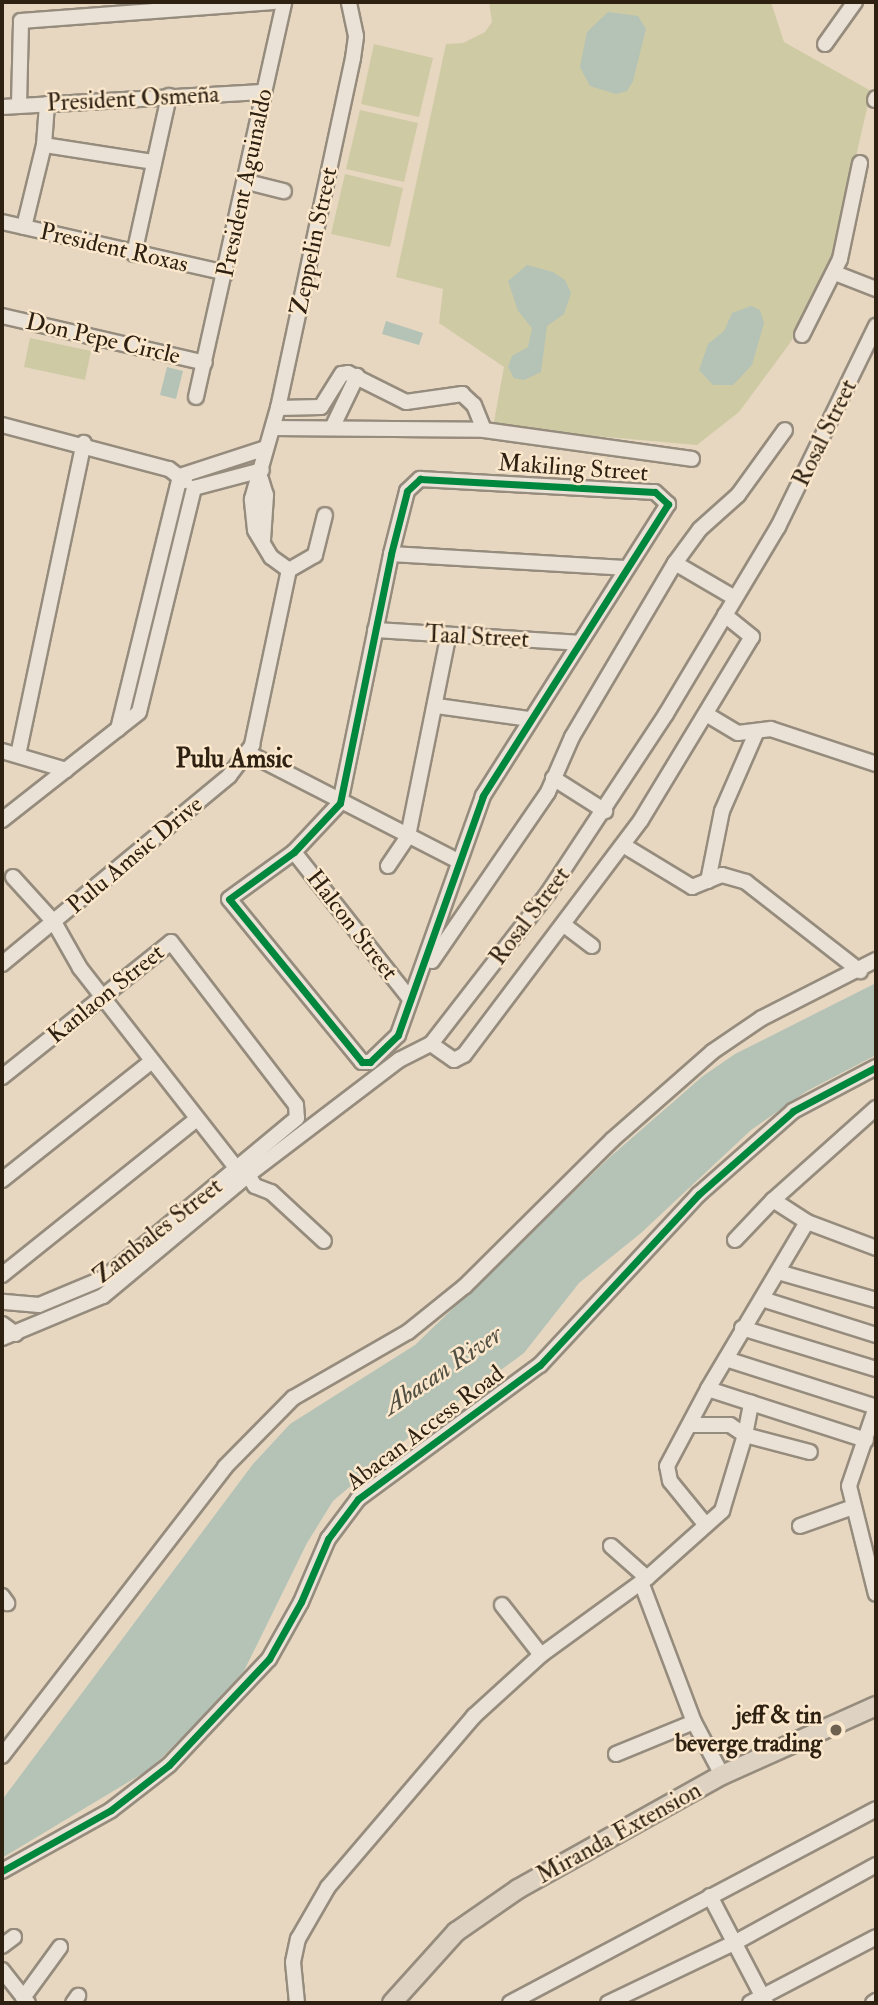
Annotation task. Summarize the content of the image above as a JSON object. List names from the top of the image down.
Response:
{
  "streets": {
    "main road": ["Miranda Extension"],
    "street": [
      "President Osmeña",
      "President Aguinaldo",
      "Zeppelin Street",
      "President Roxas",
      "Don Pepe Circle",
      "Rosal Street",
      "Makiling Street",
      "Taal Street",
      "Pulu Amsic Drive",
      "Halcon Street",
      "Kanlaon Street",
      "Zambales Street",
      "Abacan Access Road"
    ]
  },
  "crossings": [
    ["President Osmeña", "President Aguinaldo"],
    ["President Aguinaldo", "President Roxas"],
    ["President Aguinaldo", "Don Pepe Circle"],
    ["Zeppelin Street", "Pulu Amsic Drive"],
    ["Rosal Street", "Zambales Street"],
    ["Makiling Street", "Taal Street"],
    ["Makiling Street", "Halcon Street"],
    ["Kanlaon Street", "Zambales Street"]
  ],
  "districts": ["Pulu Amsic"],
  "water": ["Abacan River"],
  "places": ["jeff & tin beverge trading"]
}
